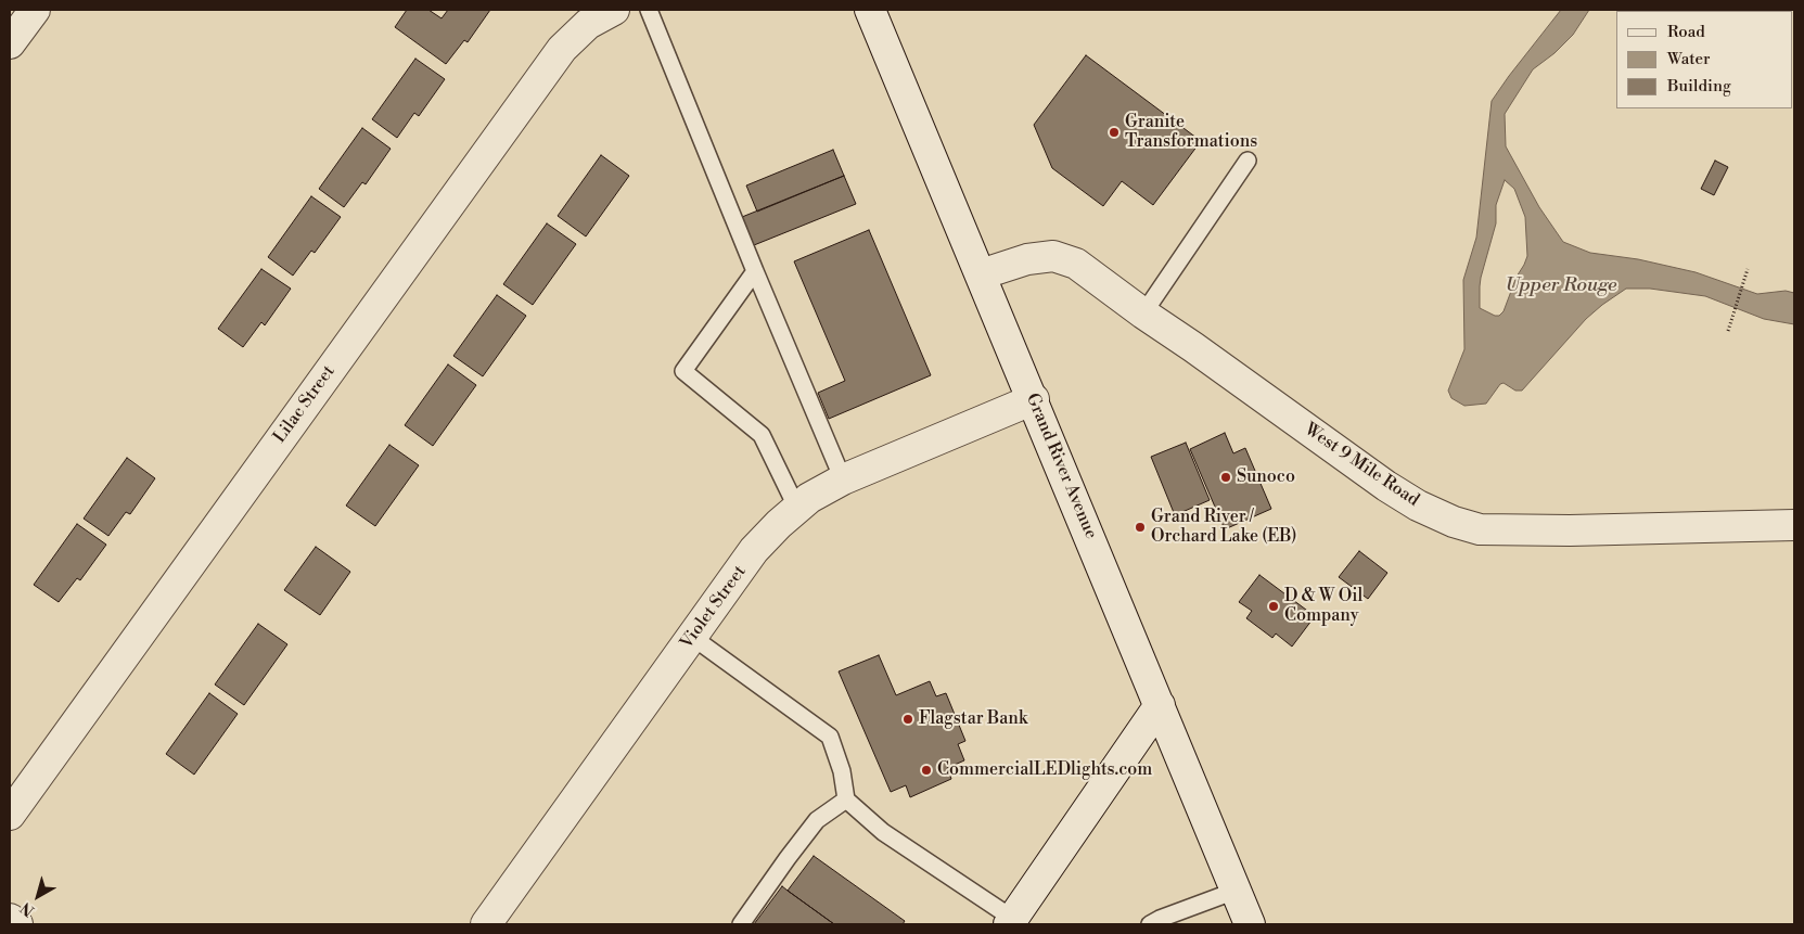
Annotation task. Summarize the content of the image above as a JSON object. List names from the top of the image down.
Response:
{
  "streets": {
    "street": [
      "Lilac Street",
      "West 9 Mile Road",
      "Grand River Avenue",
      "Violet Street"
    ]
  },
  "crossings": [
    ["West 9 Mile Road", "Grand River Avenue"],
    ["Grand River Avenue", "Violet Street"]
  ],
  "water": ["Upper Rouge"],
  "places": [
    "Granite Transformations",
    "Sunoco",
    "Grand River / Orchard Lake (EB)",
    "D & W Oil Company",
    "Flagstar Bank",
    "CommercialLEDlights.com"
  ],
  "legend": ["Road", "Water", "Building"],
  "north": "bottom left"
}
